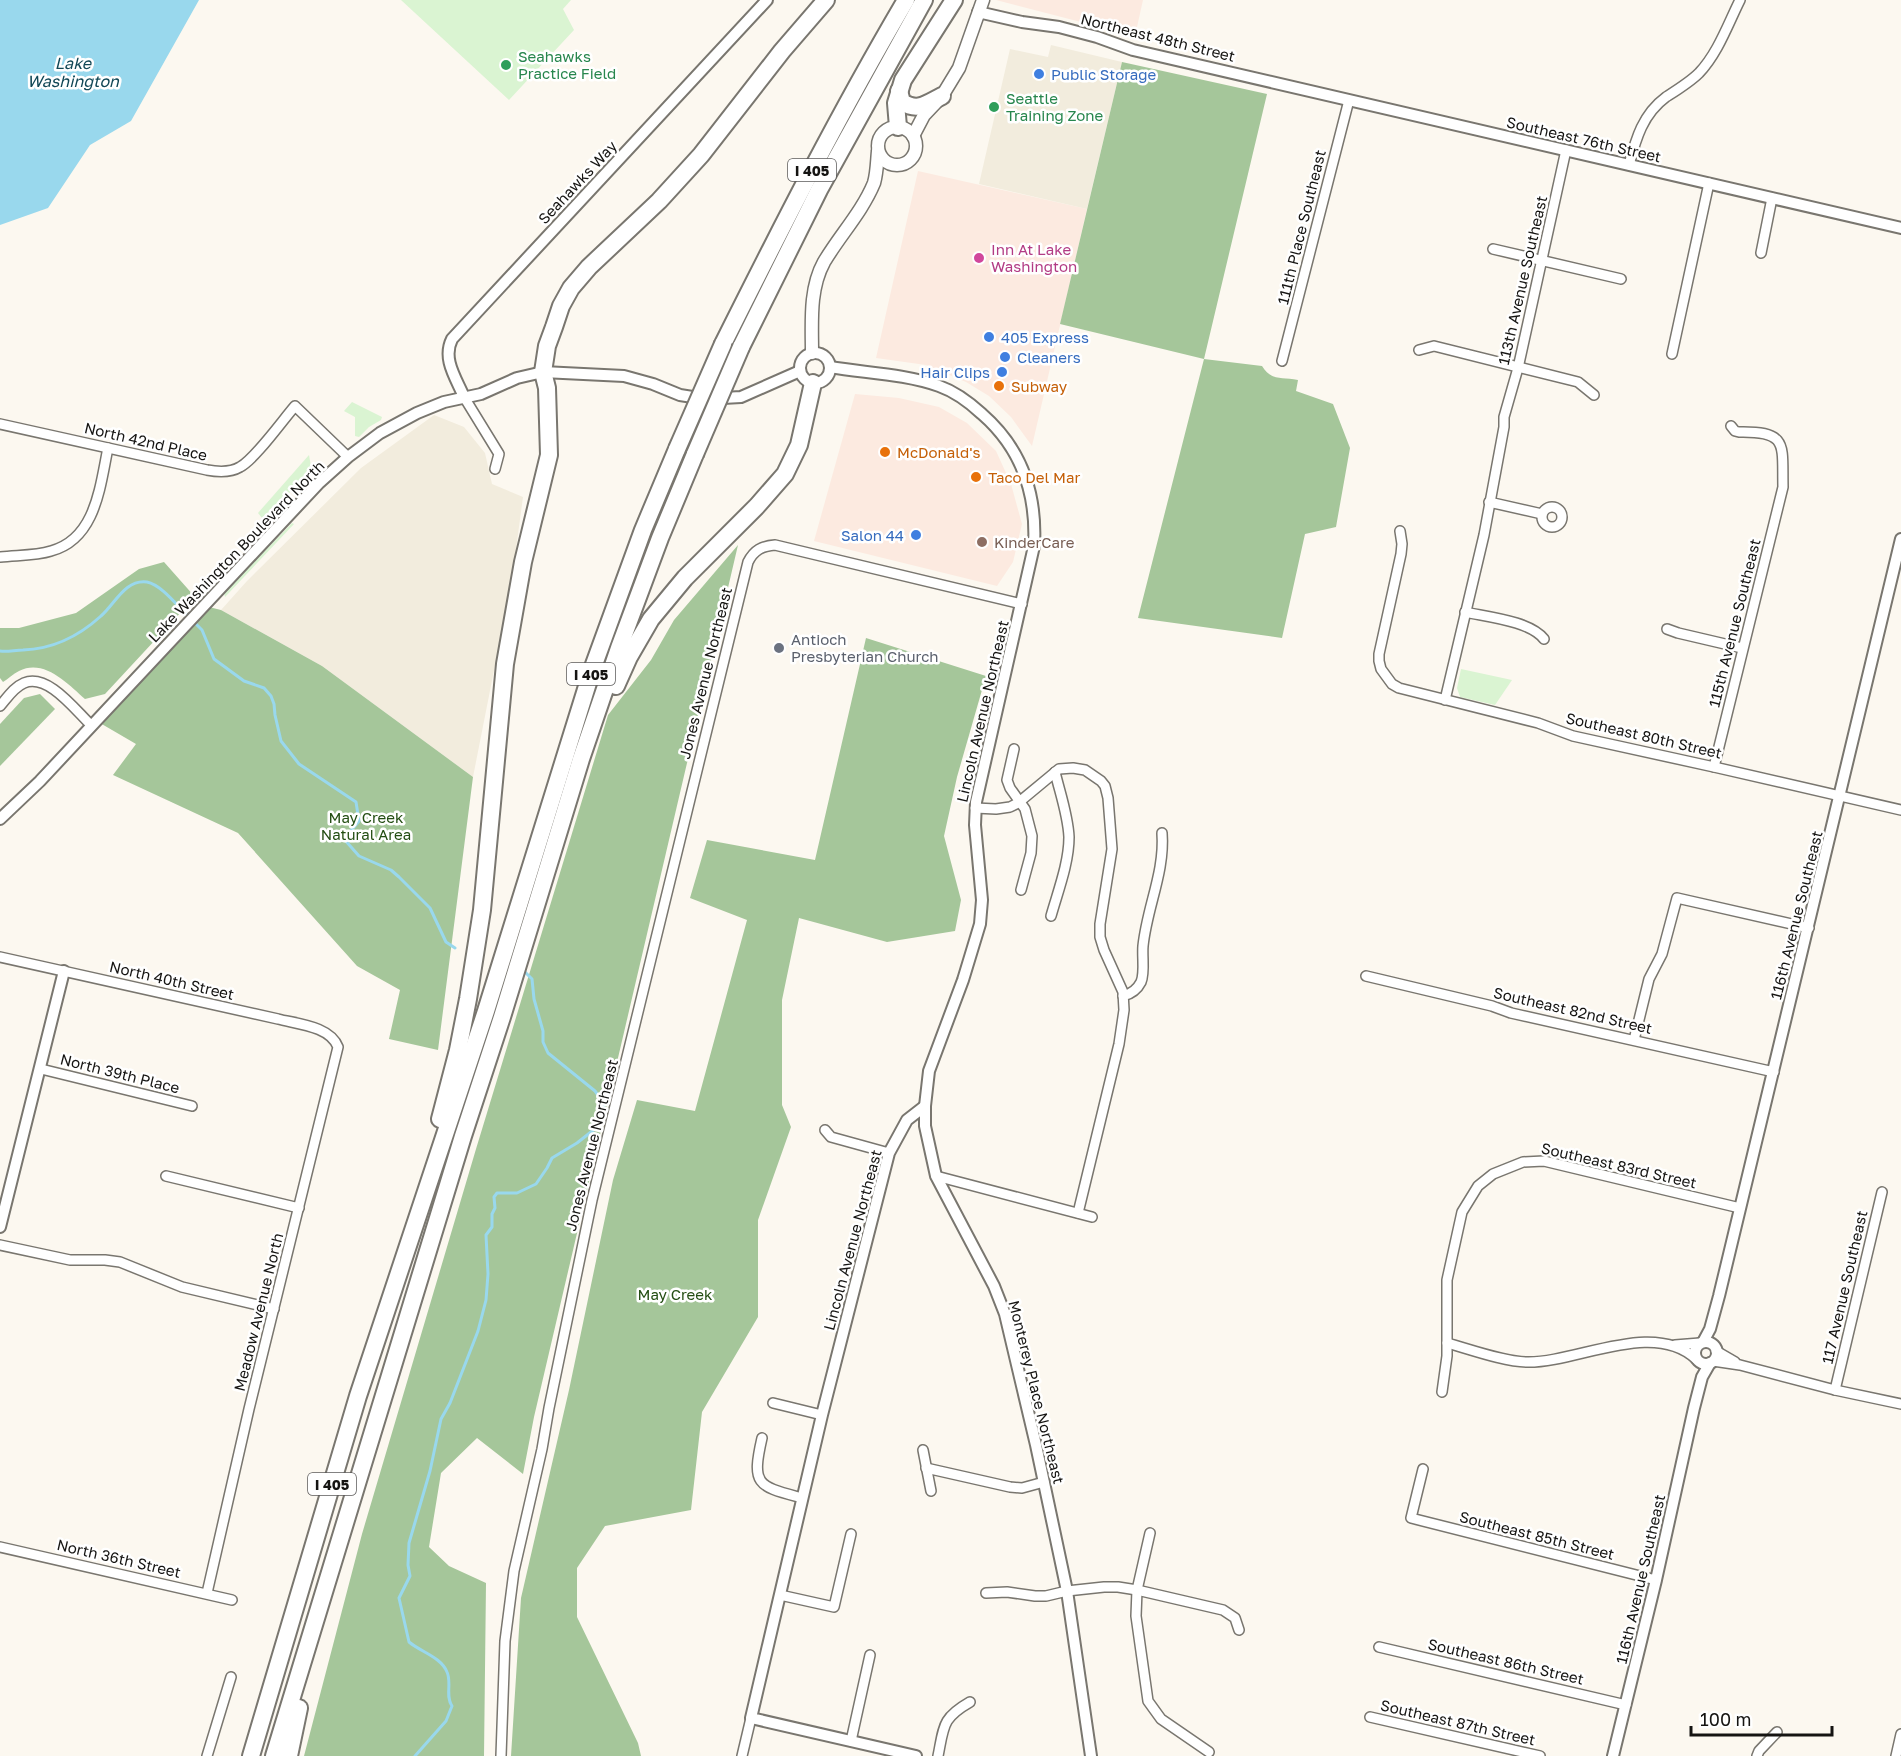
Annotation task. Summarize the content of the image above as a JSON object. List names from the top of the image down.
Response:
{
  "streets": {
    "highway": ["I 405"],
    "street": [
      "Northeast 48th Street",
      "Southeast 76th Street",
      "Seahawks Way",
      "111th Place Southeast",
      "113th Avenue Southeast",
      "North 42nd Place",
      "Lake Washington Boulevard North",
      "115th Avenue Southeast",
      "Jones Avenue Northeast",
      "Lincoln Avenue Northeast",
      "Southeast 80th Street",
      "116th Avenue Southeast",
      "North 40th Street",
      "Southeast 82nd Street",
      "North 39th Place",
      "Southeast 83rd Street",
      "117 Avenue Southeast",
      "Meadow Avenue North",
      "Monterey Place Northeast",
      "Southeast 85th Street",
      "North 36th Street",
      "Southeast 86th Street",
      "Southeast 87th Street"
    ]
  },
  "crossings": [
    ["Northeast 48th Street", "Southeast 76th Street"],
    ["Southeast 76th Street", "111th Place Southeast"],
    ["Southeast 76th Street", "113th Avenue Southeast"],
    ["Seahawks Way", "Lake Washington Boulevard North"],
    ["North 42nd Place", "Lake Washington Boulevard North"],
    ["Lake Washington Boulevard North", "Lincoln Avenue Northeast"],
    ["115th Avenue Southeast", "Southeast 80th Street"],
    ["Jones Avenue Northeast", "Lincoln Avenue Northeast"],
    ["Lincoln Avenue Northeast", "Monterey Place Northeast"],
    ["Southeast 80th Street", "116th Avenue Southeast"],
    ["116th Avenue Southeast", "Southeast 82nd Street"],
    ["116th Avenue Southeast", "Southeast 83rd Street"],
    ["116th Avenue Southeast", "Southeast 85th Street"],
    ["116th Avenue Southeast", "Southeast 86th Street"],
    ["North 40th Street", "Meadow Avenue North"],
    ["Meadow Avenue North", "North 36th Street"]
  ],
  "water": ["Lake Washington"],
  "parks": ["May Creek Natural Area", "May Creek"],
  "places": [
    "Seahawks Practice Field",
    "Public Storage",
    "Seattle Training Zone",
    "Inn At Lake Washington",
    "405 Express",
    "Cleaners",
    "Hair Clips",
    "Subway",
    "McDonald's",
    "Taco Del Mar",
    "Salon 44",
    "KinderCare",
    "Antioch Presbyterian Church"
  ],
  "scale_bar": "100 m"
}
